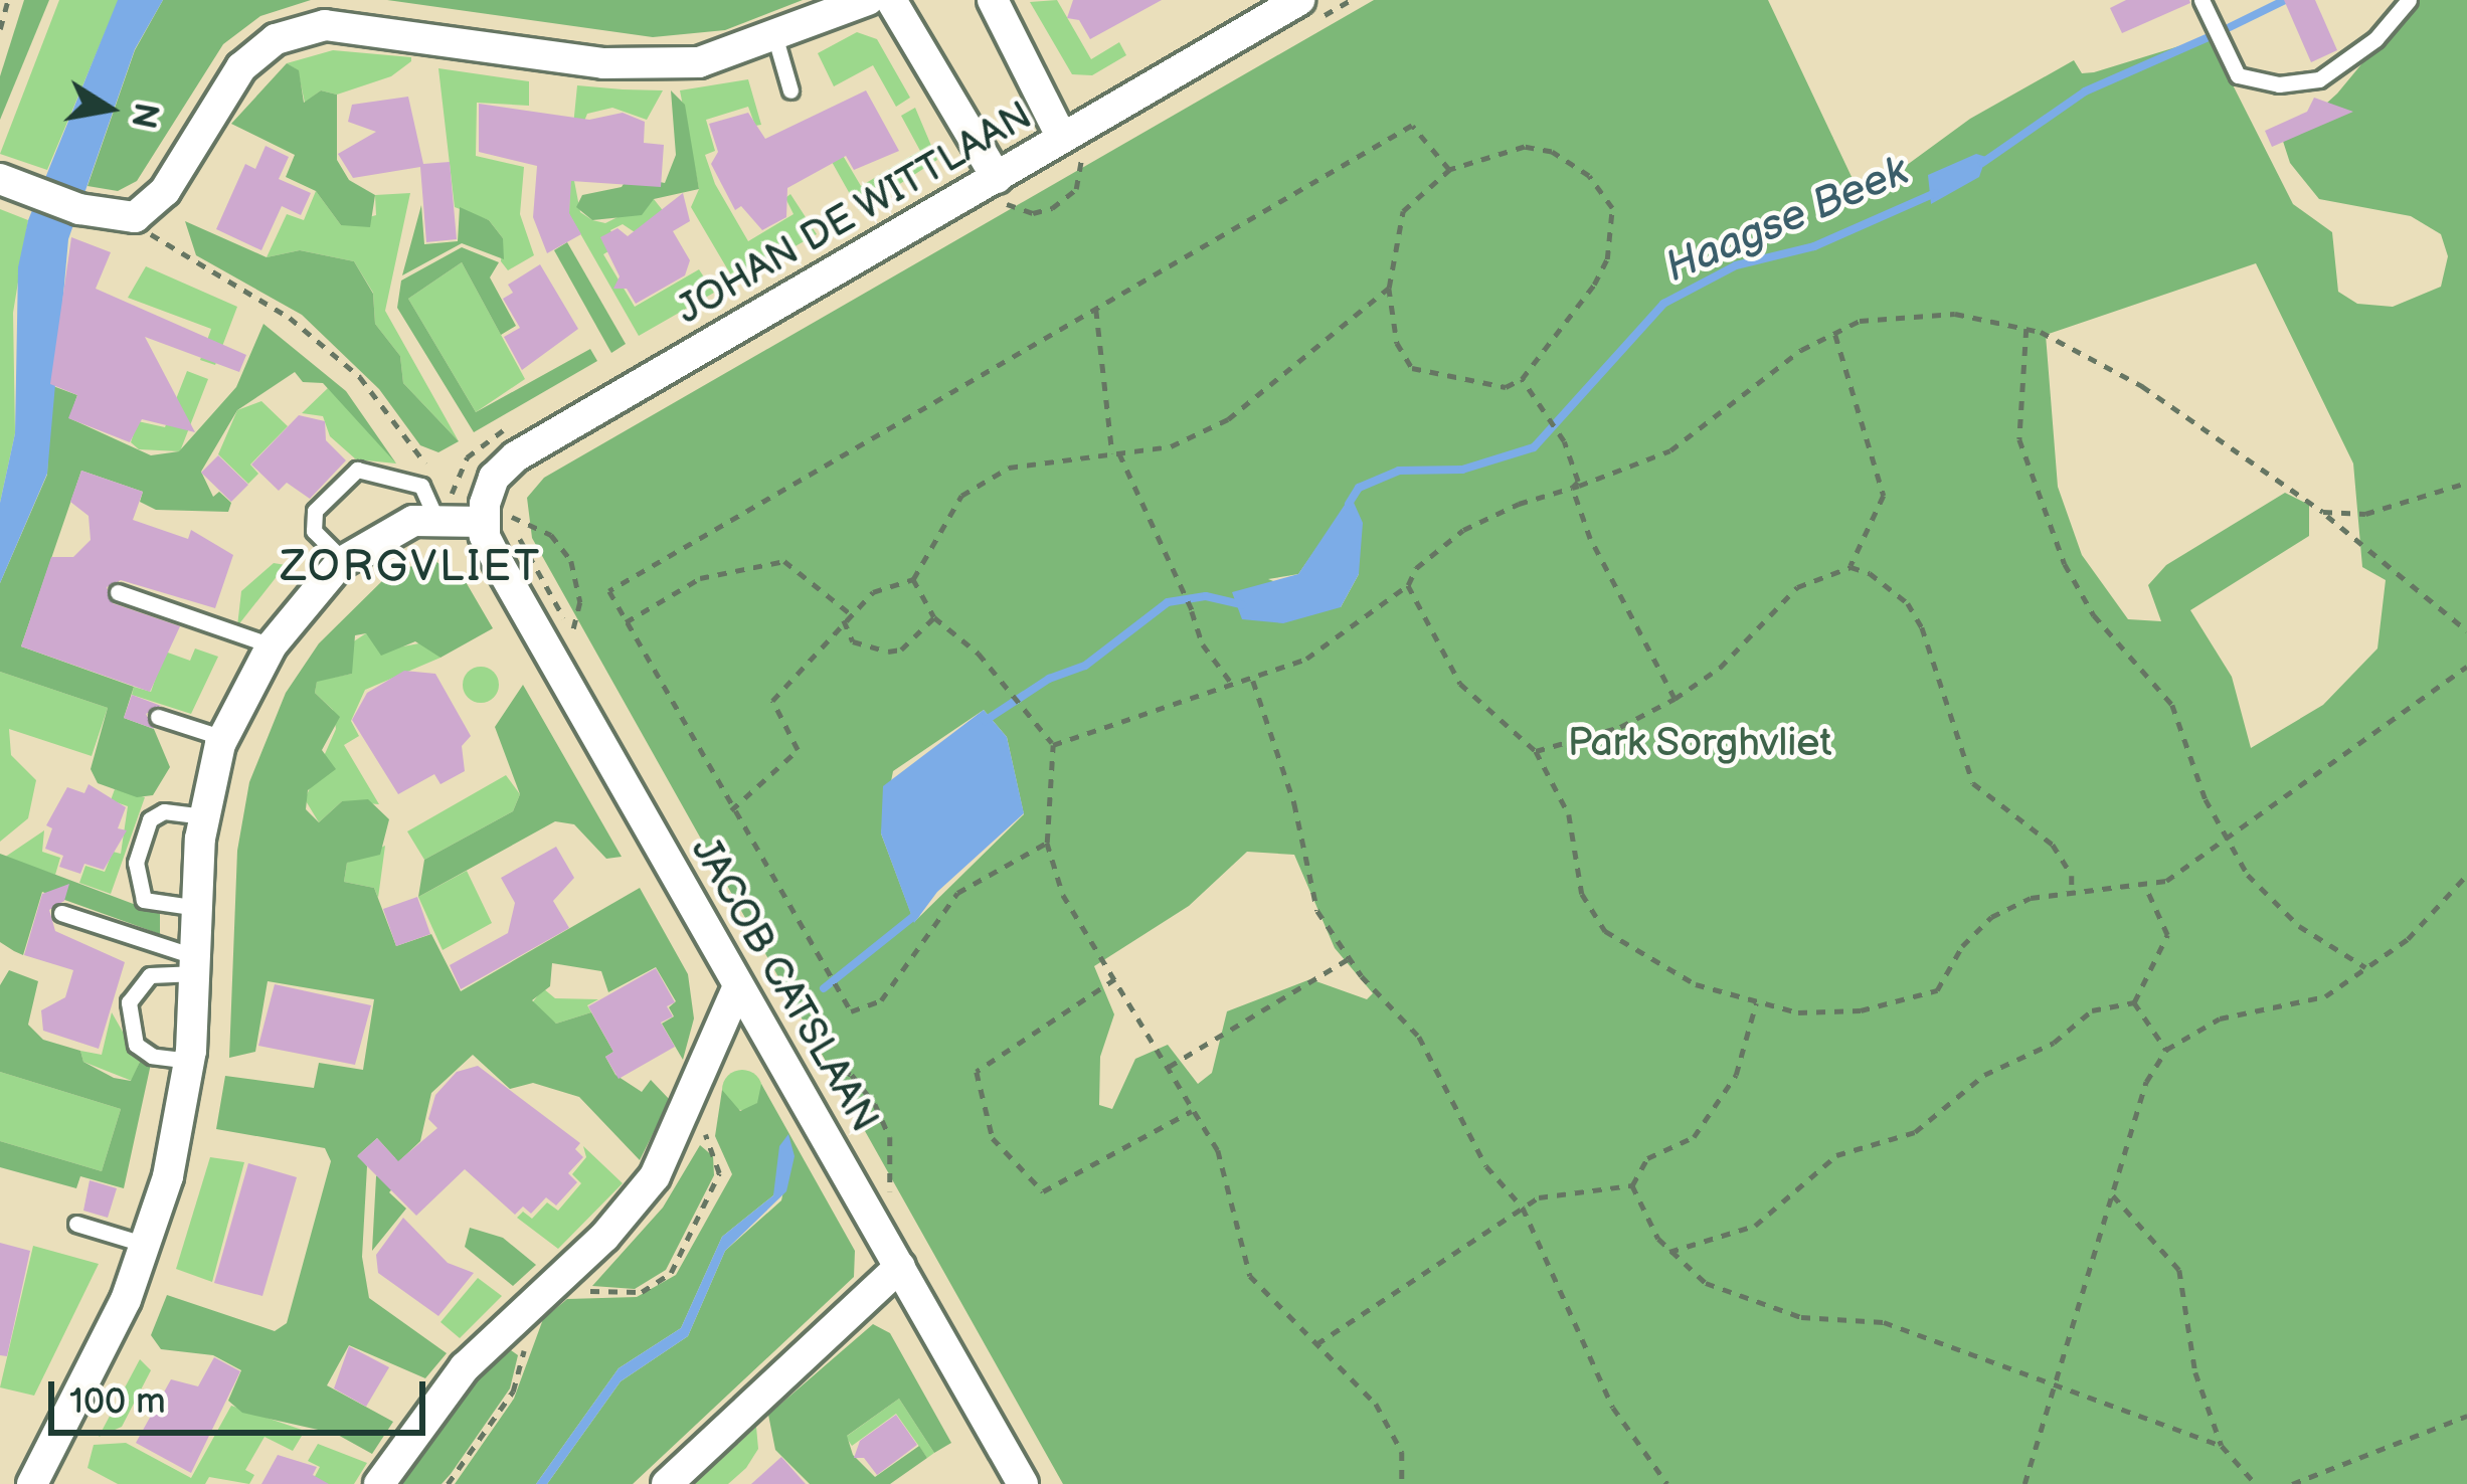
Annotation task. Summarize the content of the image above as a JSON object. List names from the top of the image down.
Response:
{
  "streets": {
    "street": ["JOHAN DE WITTLAAN", "JACOB CATSLAAN"]
  },
  "crossings": [
    ["JOHAN DE WITTLAAN", "JACOB CATSLAAN"]
  ],
  "districts": ["ZORGVLIET"],
  "water": ["Haagse Beek"],
  "parks": ["Park Sorghvliet"],
  "scale_bar": "100 m",
  "north": "right"
}
